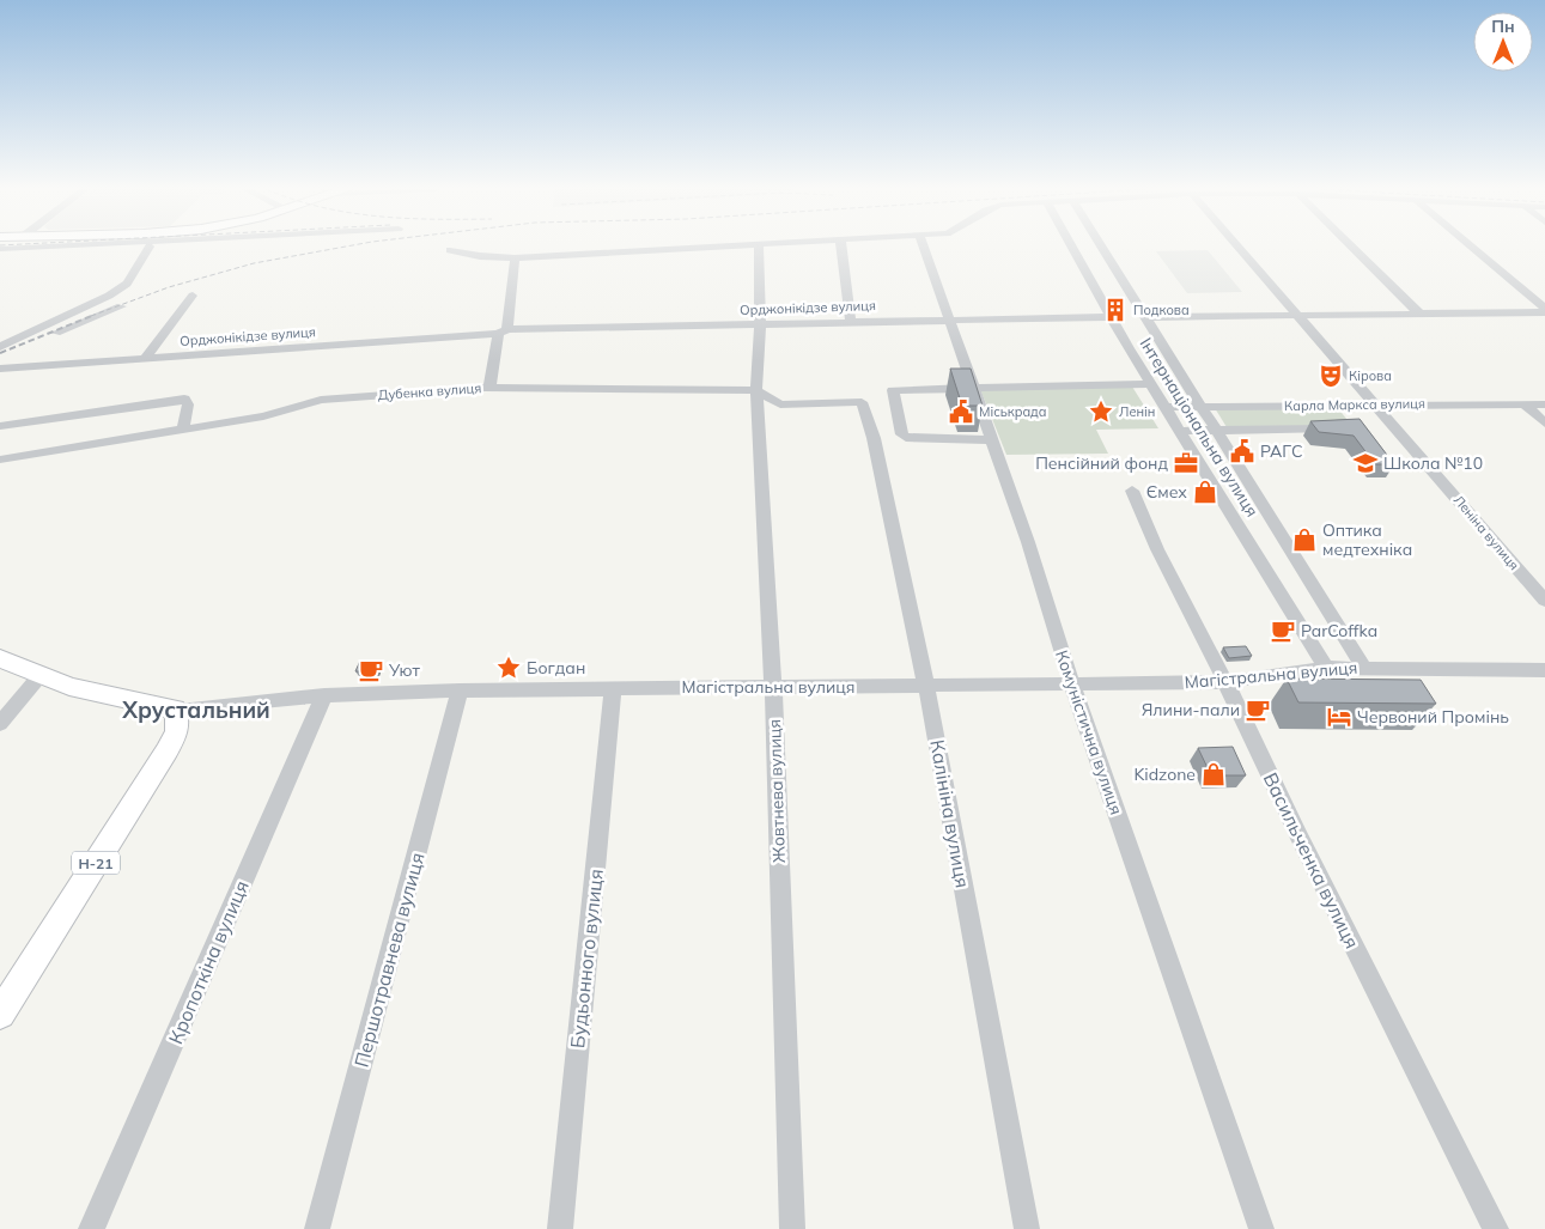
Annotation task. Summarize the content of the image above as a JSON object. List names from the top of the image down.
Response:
{
  "streets": {
    "main road": ["Магістральна вулиця", "Н-21"],
    "street": [
      "Орджонікідзе вулиця",
      "Дубенка вулиця",
      "Карла Маркса вулиця",
      "Інтернаціональна вулиця",
      "Леніна вулиця",
      "Комуністична вулиця",
      "Жовтнева вулиця",
      "Калініна вулиця",
      "Васильченка вулиця",
      "Будьонного вулиця",
      "Першотравнева вулиця",
      "Кропоткіна вулиця"
    ]
  },
  "crossings": [
    ["Орджонікідзе вулиця", "Інтернаціональна вулиця"],
    ["Орджонікідзе вулиця", "Комуністична вулиця"],
    ["Орджонікідзе вулиця", "Жовтнева вулиця"],
    ["Дубенка вулиця", "Жовтнева вулиця"],
    ["Дубенка вулиця", "Калініна вулиця"],
    ["Карла Маркса вулиця", "Інтернаціональна вулиця"],
    ["Карла Маркса вулиця", "Леніна вулиця"],
    ["Інтернаціональна вулиця", "Магістральна вулиця"],
    ["Магістральна вулиця", "Комуністична вулиця"],
    ["Магістральна вулиця", "Жовтнева вулиця"],
    ["Магістральна вулиця", "Калініна вулиця"],
    ["Магістральна вулиця", "Васильченка вулиця"],
    ["Магістральна вулиця", "Н-21"],
    ["Магістральна вулиця", "Будьонного вулиця"],
    ["Магістральна вулиця", "Першотравнева вулиця"],
    ["Магістральна вулиця", "Кропоткіна вулиця"]
  ],
  "districts": ["Хрустальний"],
  "places": {
    "building": ["Подкова"],
    "theatre": ["Кірова"],
    "public building": ["Міськрада", "РАГС"],
    "place": ["Ленін", "Богдан"],
    "office": ["Пенсійний фонд"],
    "school or university": ["Школа №10"],
    "shop": ["Ємех", "Оптика медтехніка", "Kidzone"],
    "cafe": ["ParCoffka", "Уют", "Ялини-пали"],
    "hotel": ["Червоний Промінь"]
  },
  "north": "top"
}
